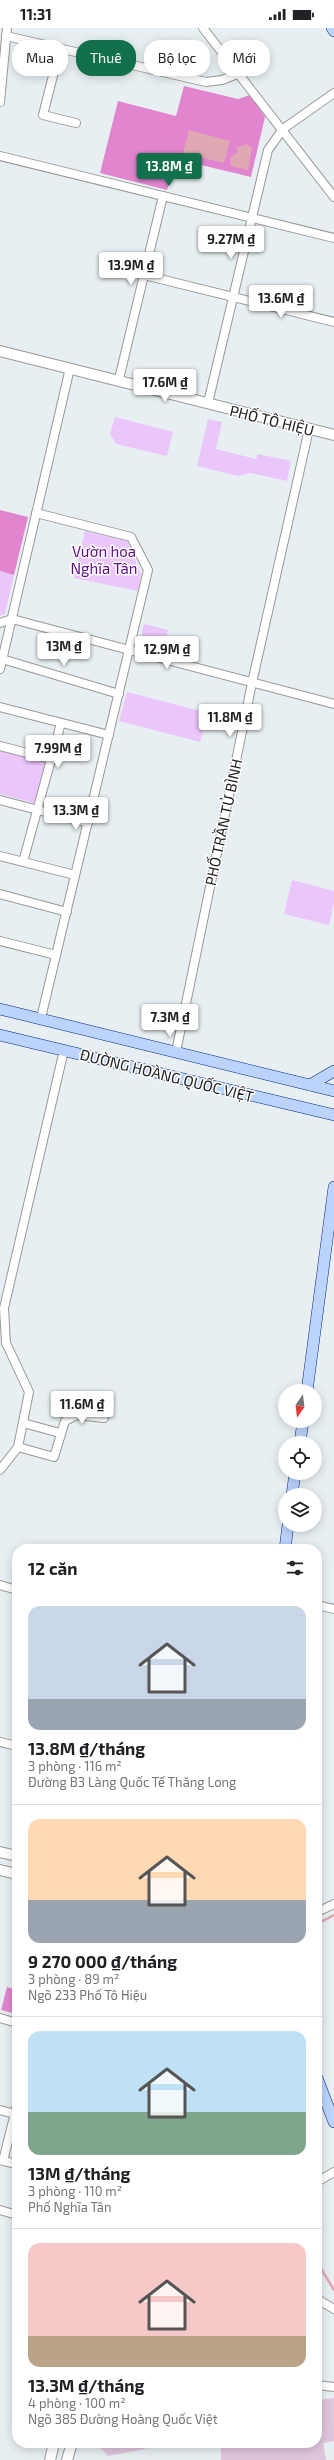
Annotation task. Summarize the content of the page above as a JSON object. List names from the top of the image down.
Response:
{
  "streets": {
    "main road": ["ĐƯỜNG HOÀNG QUỐC VIỆT"],
    "street": ["PHỐ TÔ HIỆU", "PHỐ TRẦN TỬ BÌNH"]
  },
  "crossings": [
    ["PHỐ TÔ HIỆU", "PHỐ TRẦN TỬ BÌNH"],
    ["PHỐ TRẦN TỬ BÌNH", "ĐƯỜNG HOÀNG QUỐC VIỆT"]
  ],
  "parks": ["Vườn hoa Nghĩa Tân"],
  "north": "bottom",
  "page": {
    "status": "11:31",
    "chip": [
      "Mua",
      "Thuê",
      "Bộ lọc",
      "Mới"
    ],
    "price": [
      "13.8M ₫",
      "9.27M ₫",
      "13.9M ₫",
      "13.6M ₫",
      "17.6M ₫",
      "13M ₫",
      "12.9M ₫",
      "11.8M ₫",
      "7.99M ₫",
      "13.3M ₫",
      "7.3M ₫",
      "11.6M ₫"
    ],
    "heading": "12 căn",
    "list": [
      {
        "name": "13.8M ₫/tháng",
        "note": "3 phòng · 116 m² · Đường B3 Làng Quốc Tế Thăng Long"
      },
      {
        "name": "9 270 000 ₫/tháng",
        "note": "3 phòng · 89 m² · Ngõ 233 Phố Tô Hiệu"
      },
      {
        "name": "13M ₫/tháng",
        "note": "3 phòng · 110 m² · Phố Nghĩa Tân"
      },
      {
        "name": "13.3M ₫/tháng",
        "note": "4 phòng · 100 m² · Ngõ 385 Đường Hoàng Quốc Việt"
      }
    ]
  }
}
